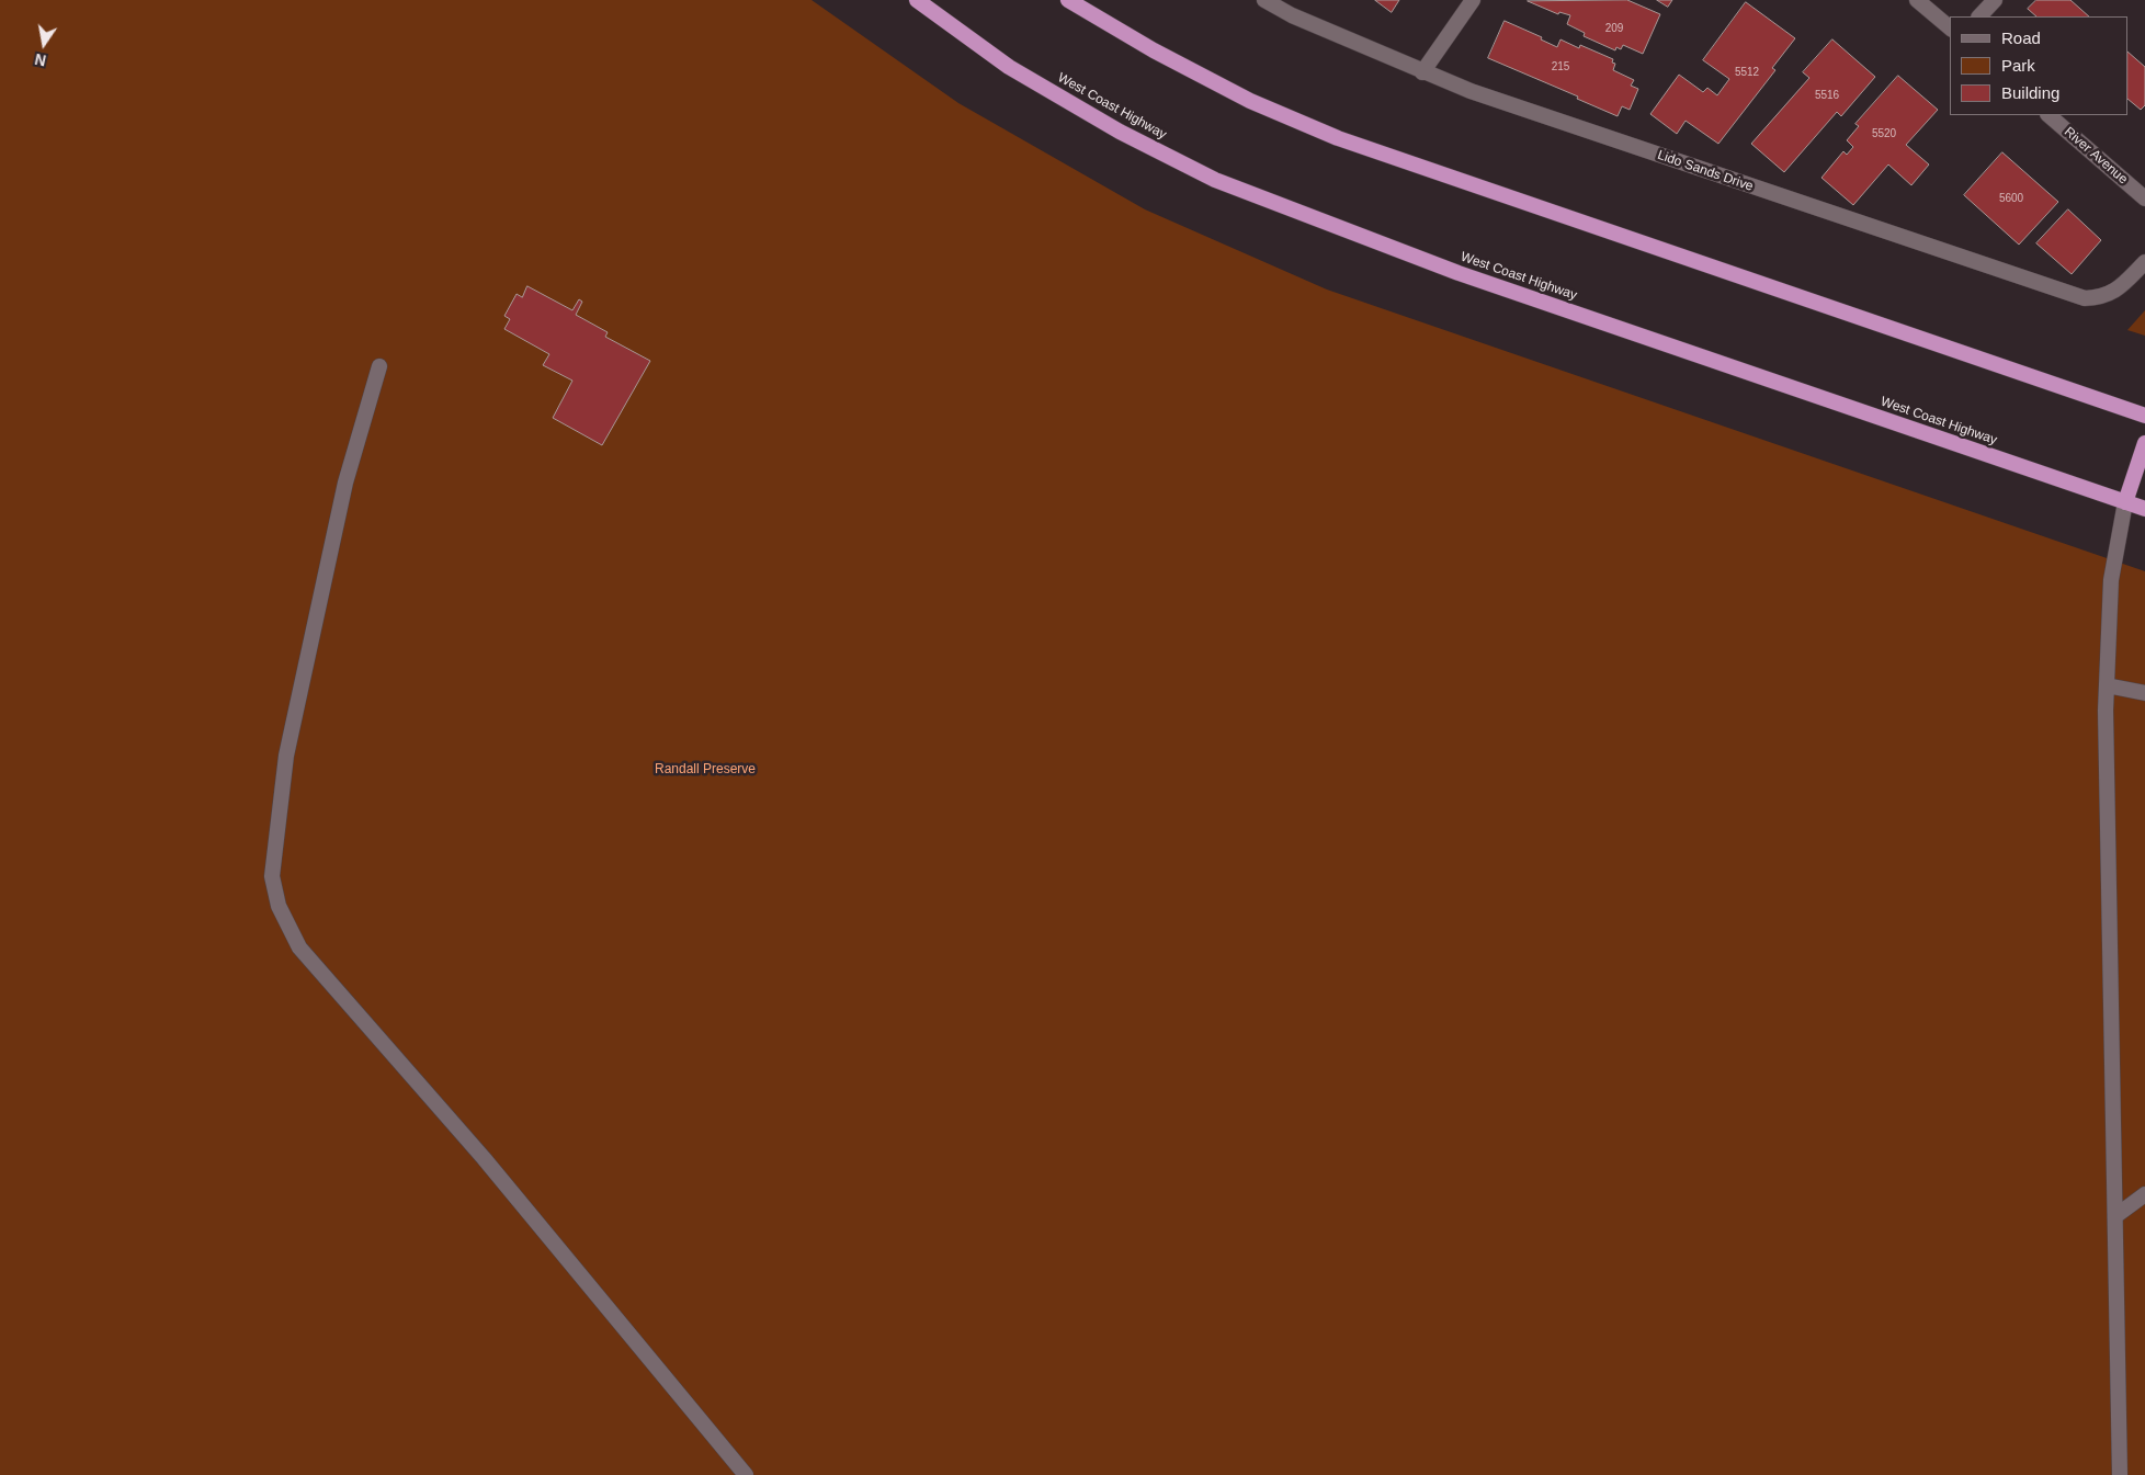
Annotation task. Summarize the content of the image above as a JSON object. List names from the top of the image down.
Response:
{
  "streets": {
    "highway": ["West Coast Highway"],
    "street": ["River Avenue", "Lido Sands Drive"]
  },
  "parks": ["Randall Preserve"],
  "house_numbers": [
    "209",
    "215",
    "5512",
    "5516",
    "5520",
    "5600"
  ],
  "legend": ["Road", "Park", "Building"],
  "north": "bottom"
}
